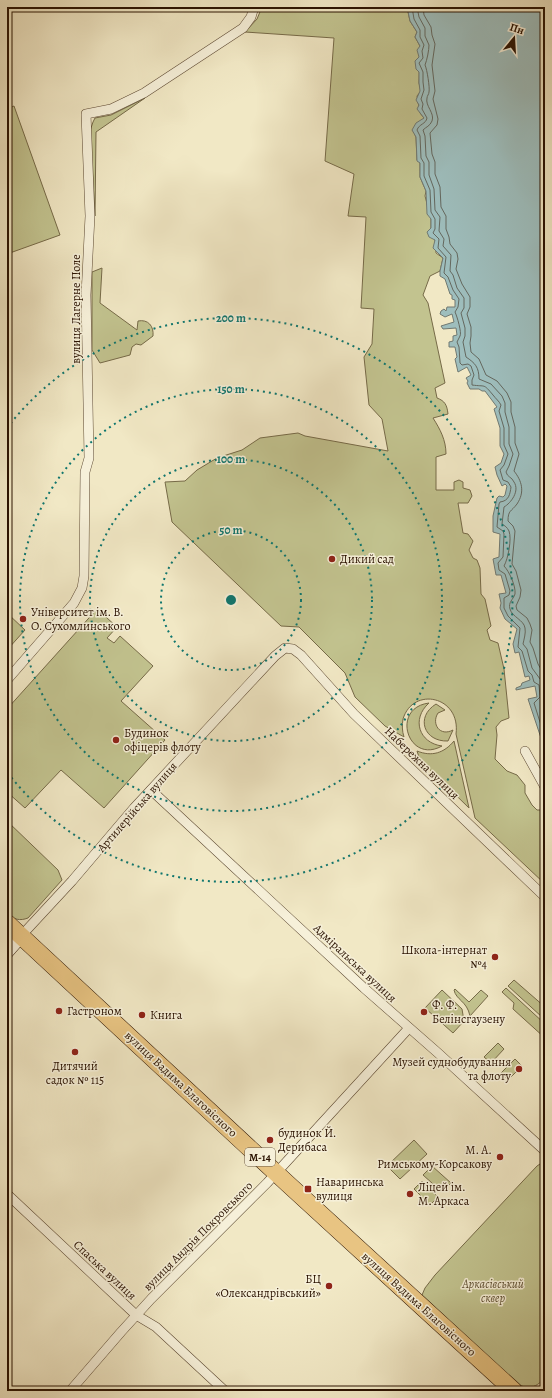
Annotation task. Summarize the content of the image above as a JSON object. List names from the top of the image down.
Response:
{
  "streets": {
    "highway": ["вулиця Вадима Благовісного", "М-14"],
    "street": [
      "вулиця Лагерне Поле",
      "Набережна вулиця",
      "Артилерійська вулиця",
      "Адміральська вулиця",
      "вулиця Андрія Покровського",
      "Спаська вулиця"
    ]
  },
  "crossings": [
    ["Набережна вулиця", "Артилерійська вулиця"],
    ["Артилерійська вулиця", "Адміральська вулиця"],
    ["Артилерійська вулиця", "вулиця Вадима Благовісного"],
    ["Адміральська вулиця", "вулиця Андрія Покровського"],
    ["вулиця Вадима Благовісного", "вулиця Андрія Покровського"],
    ["вулиця Андрія Покровського", "Спаська вулиця"]
  ],
  "parks": ["Аркасівський сквер"],
  "places": {
    "other": [
      "Дикий сад",
      "Університет ім. В. О. Сухомлинського",
      "Будинок офіцерів флоту",
      "Школа-інтернат №4",
      "Гастроном",
      "Ф. Ф. Белінсгаузену",
      "Книга",
      "Дитячий садок № 115",
      "Музей суднобудування та флоту",
      "будинок Й. Дерибаса",
      "М. А. Римському-Корсакову",
      "Ліцей ім. М. Аркаса",
      "БЦ «Олександрівський»"
    ],
    "transit": ["Наваринська вулиця"]
  },
  "north": "top",
  "rings": [
    "200 m",
    "150 m",
    "100 m",
    "50 m"
  ]
}
